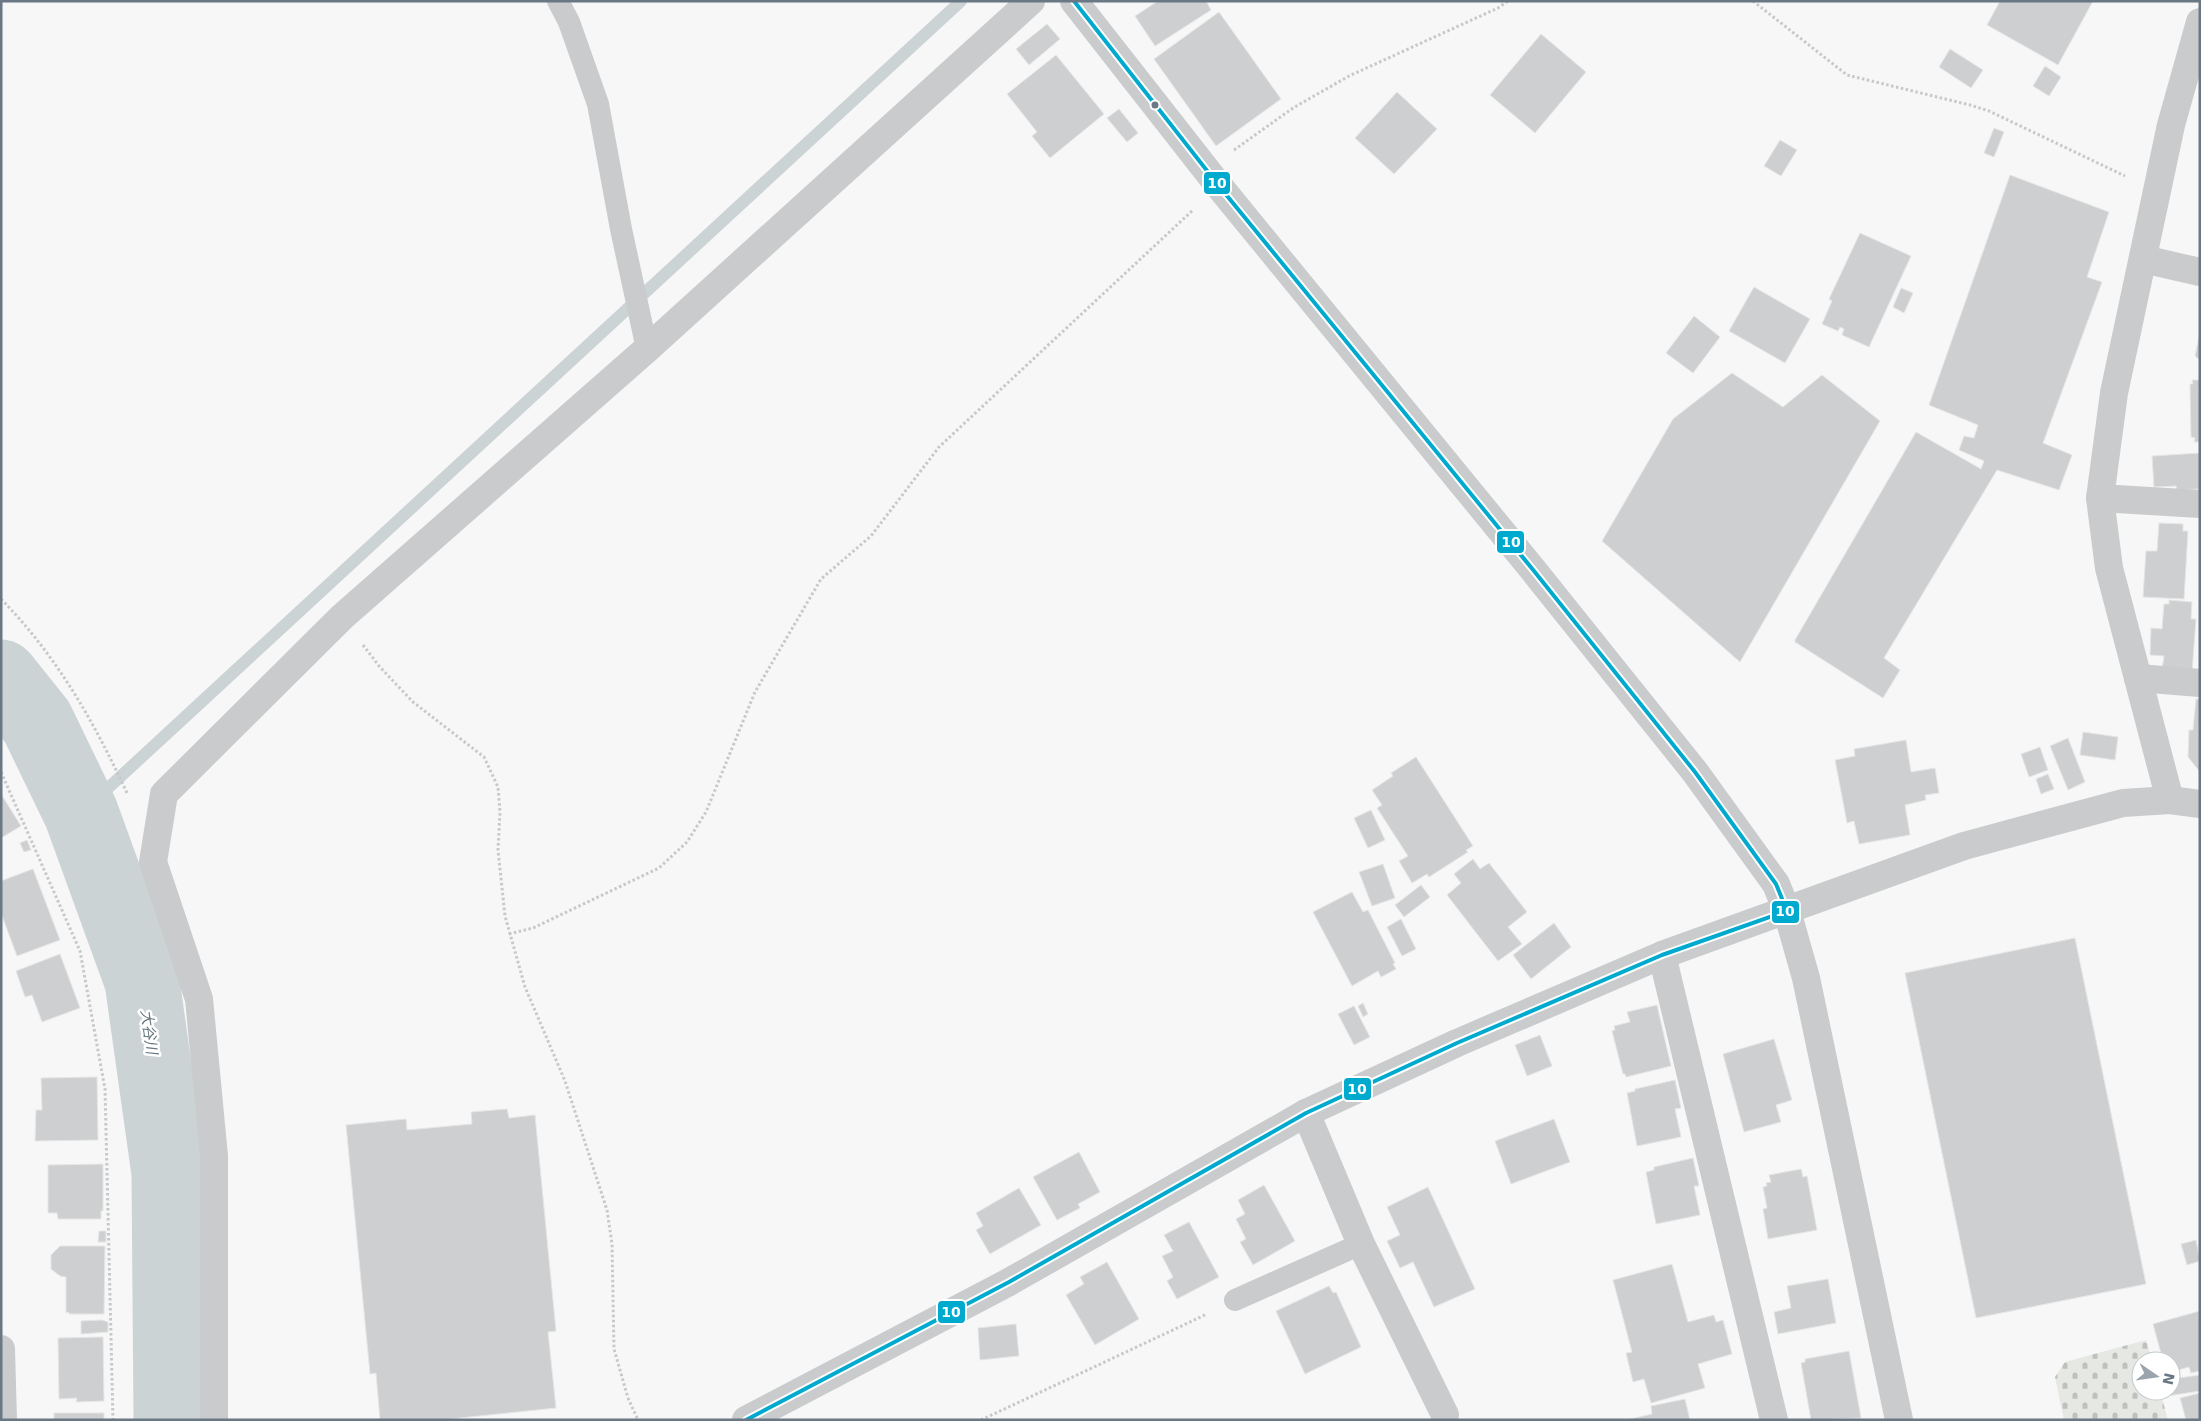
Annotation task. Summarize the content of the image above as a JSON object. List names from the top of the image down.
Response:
{
  "water": ["大谷川"],
  "lines": ["transit line 10"],
  "north": "right"
}
